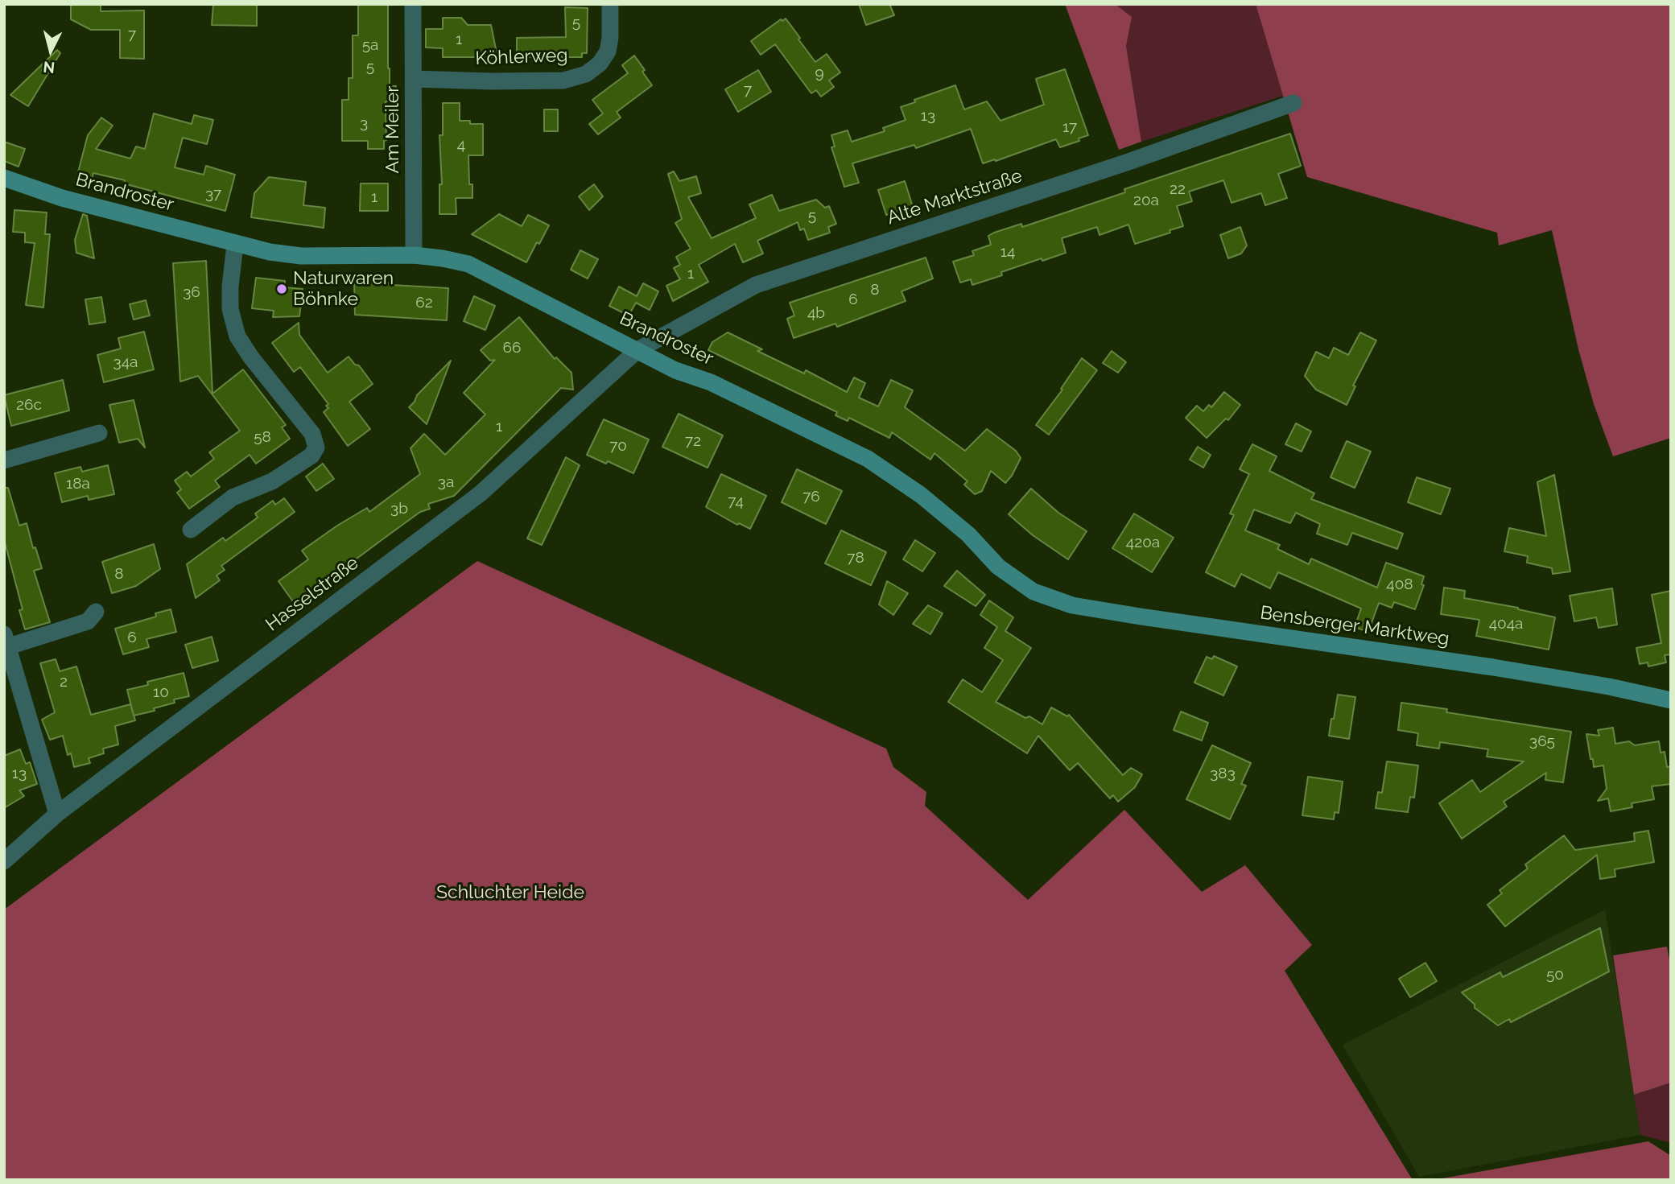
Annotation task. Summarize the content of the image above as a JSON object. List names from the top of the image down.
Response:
{
  "streets": {
    "street": [
      "Köhlerweg",
      "Am Meiler",
      "Brandroster",
      "Alte Marktstraße",
      "Hasselstraße",
      "Bensberger Marktweg"
    ]
  },
  "crossings": [
    ["Köhlerweg", "Am Meiler"],
    ["Am Meiler", "Brandroster"],
    ["Brandroster", "Alte Marktstraße"],
    ["Brandroster", "Hasselstraße"],
    ["Brandroster", "Bensberger Marktweg"],
    ["Alte Marktstraße", "Hasselstraße"]
  ],
  "parks": ["Schluchter Heide"],
  "places": ["Naturwaren Böhnke"],
  "house_numbers": [
    "5",
    "7",
    "1",
    "5a",
    "5",
    "9",
    "7",
    "13",
    "3",
    "17",
    "4",
    "22",
    "37",
    "1",
    "20a",
    "5",
    "14",
    "1",
    "8",
    "36",
    "6",
    "62",
    "4b",
    "66",
    "34a",
    "26c",
    "1",
    "58",
    "72",
    "70",
    "3a",
    "18a",
    "76",
    "74",
    "3b",
    "420a",
    "78",
    "8",
    "408",
    "404a",
    "6",
    "2",
    "10",
    "365",
    "13",
    "383",
    "50"
  ],
  "north": "bottom"
}
